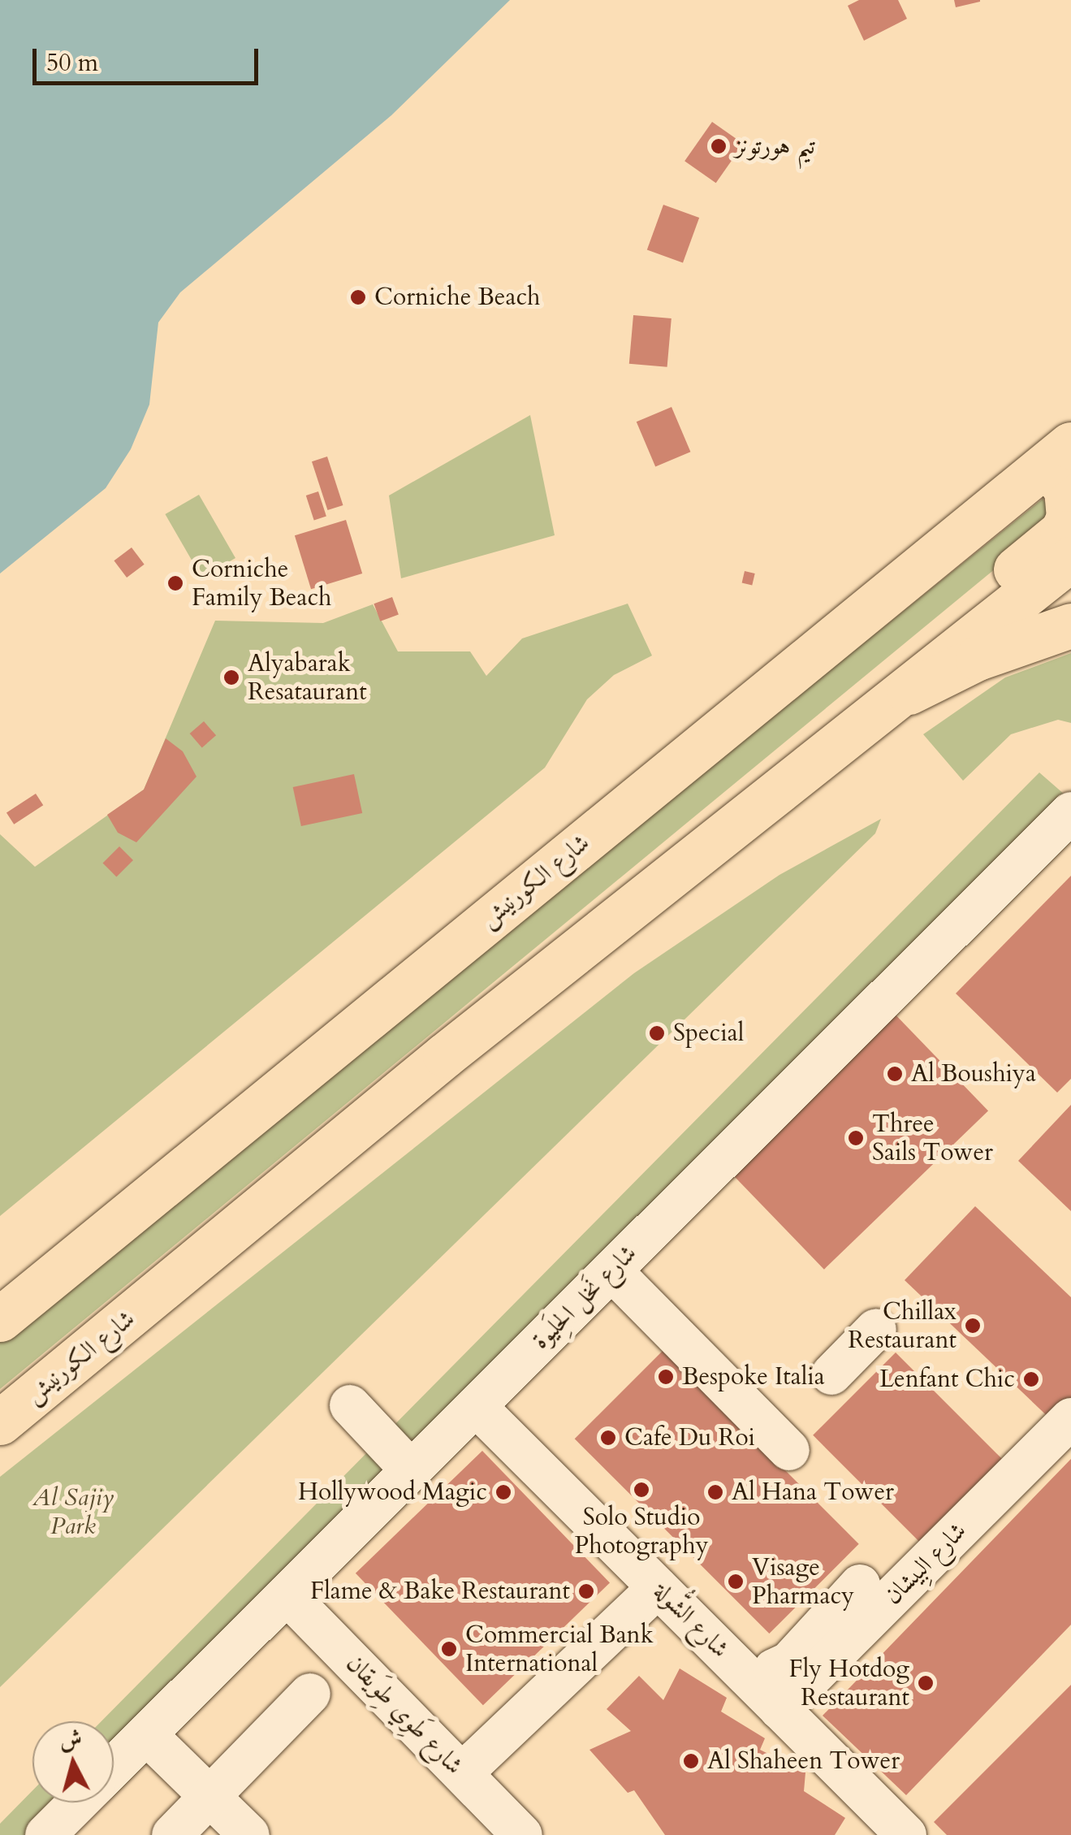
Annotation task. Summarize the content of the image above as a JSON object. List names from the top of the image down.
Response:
{
  "streets": {
    "main road": ["شارع الكورنيش"],
    "street": [
      "شارع نَخل الحِلَيوة",
      "شارع البِيشان",
      "شارع الشُّولة",
      "شارع طَوِي طِوَيقان"
    ]
  },
  "crossings": [
    ["شارع نَخل الحِلَيوة", "شارع الشُّولة"],
    ["شارع نَخل الحِلَيوة", "شارع طَوِي طِوَيقان"],
    ["شارع البِيشان", "شارع الشُّولة"]
  ],
  "parks": ["Al Sajiy Park"],
  "places": [
    "تيم هورتونز",
    "Corniche Beach",
    "Corniche Family Beach",
    "Alyabarak Resataurant",
    "Special",
    "Al Boushiya",
    "Three Sails Tower",
    "Chillax Restaurant",
    "Bespoke Italia",
    "Lenfant Chic",
    "Cafe Du Roi",
    "Solo Studio Photography",
    "Hollywood Magic",
    "Al Hana Tower",
    "Visage Pharmacy",
    "Flame & Bake Restaurant",
    "Commercial Bank International",
    "Fly Hotdog Restaurant",
    "Al Shaheen Tower"
  ],
  "scale_bar": "50 m",
  "north": "top"
}
